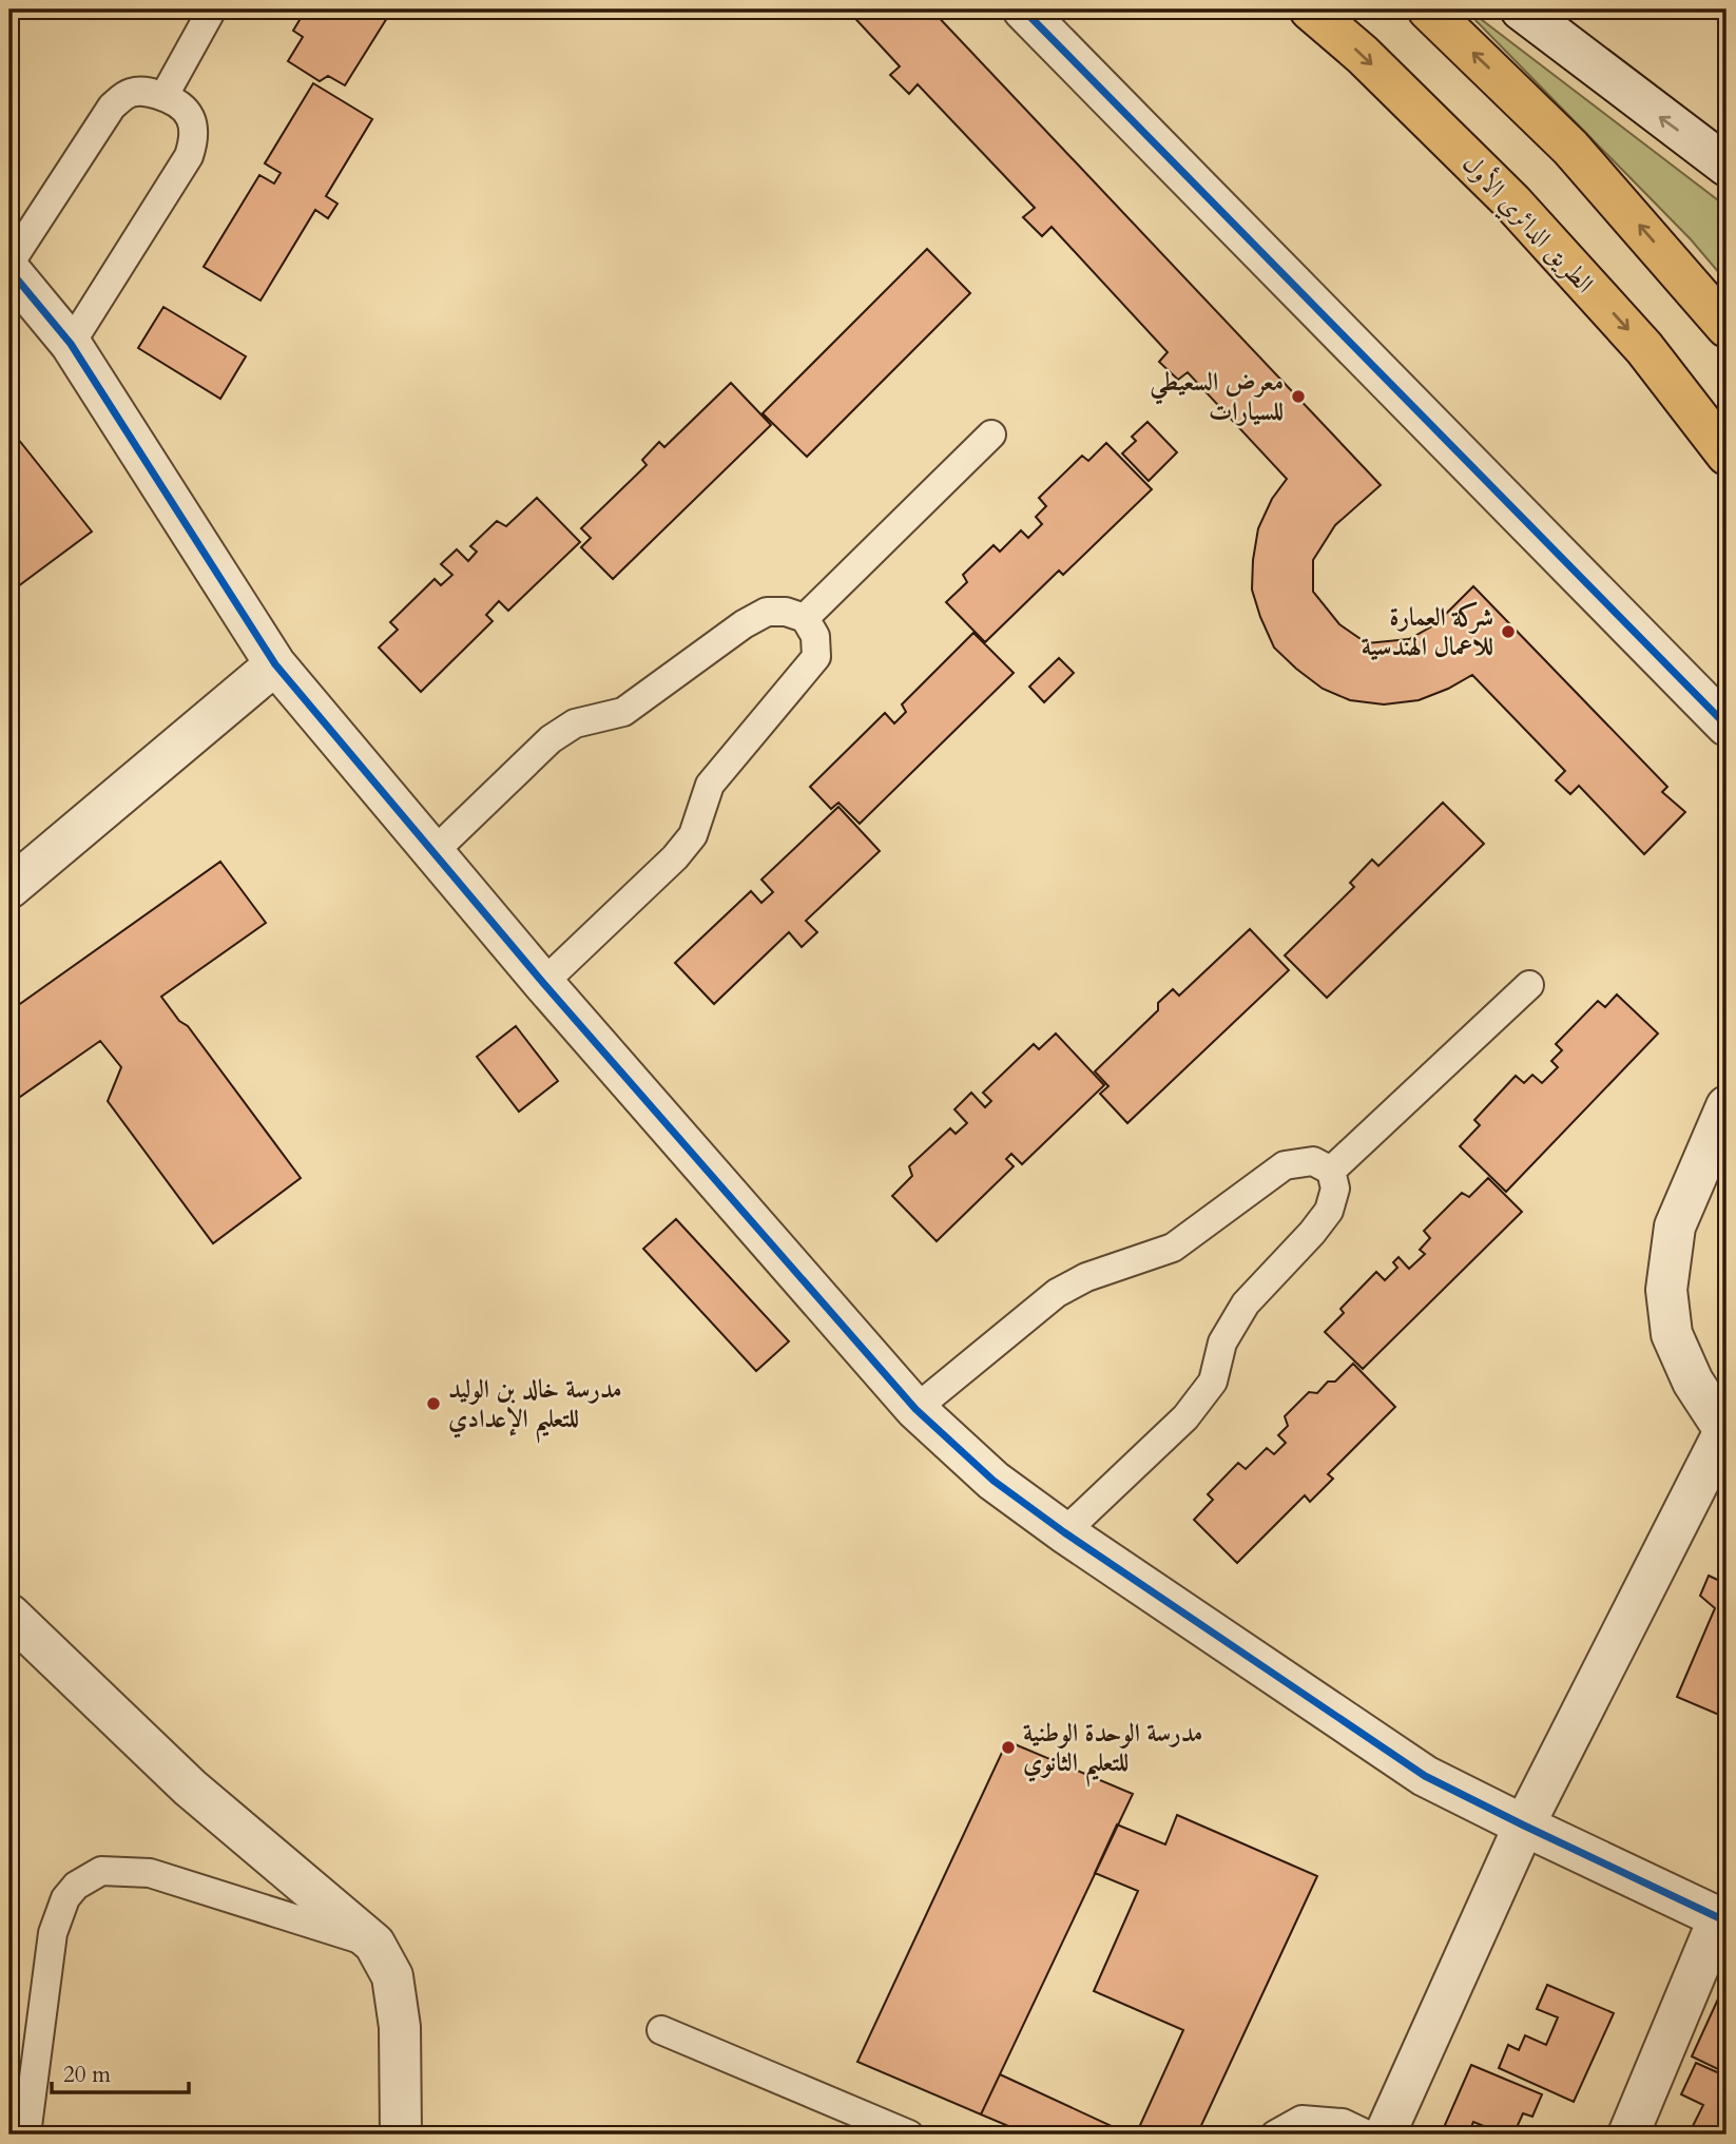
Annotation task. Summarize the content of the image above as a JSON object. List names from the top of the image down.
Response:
{
  "streets": {
    "main road": ["الطريق الدائري الأول"]
  },
  "places": [
    "معرض السعيطي للسيارات",
    "شركة العمارة للاعمال الهندسية",
    "مدرسة خالد بن الوليد للتعليم الإعدادي",
    "مدرسة الوحدة الوطنية للتعليم الثانوي"
  ],
  "scale_bar": "20 m"
}
